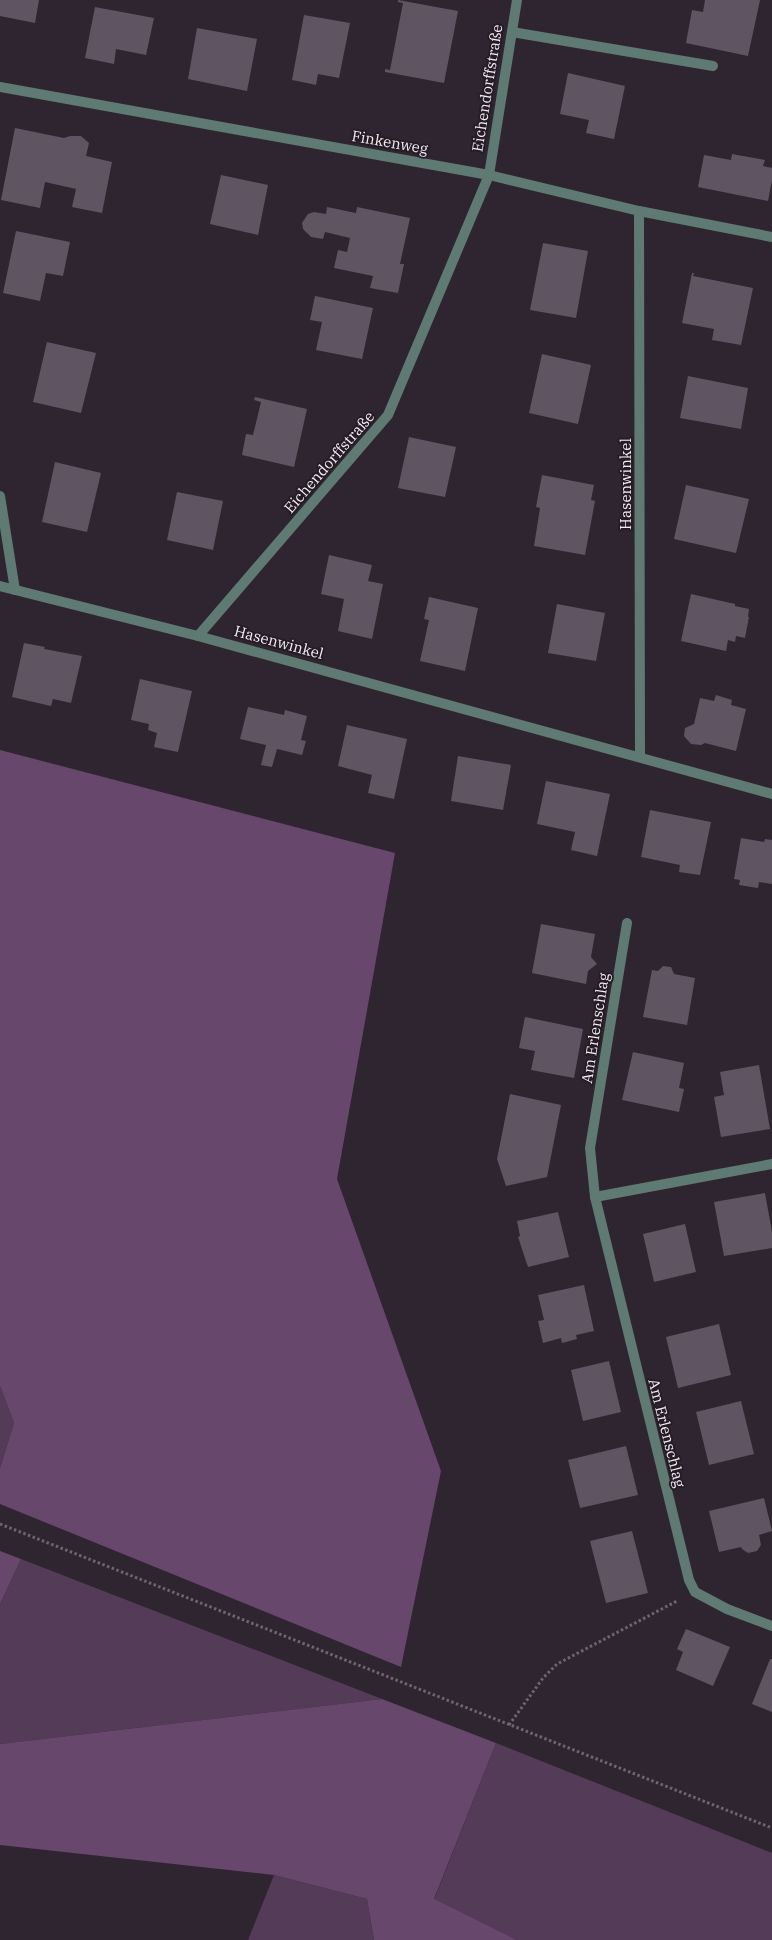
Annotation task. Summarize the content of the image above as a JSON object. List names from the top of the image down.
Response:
{
  "streets": {
    "street": [
      "Eichendorffstraße",
      "Finkenweg",
      "Hasenwinkel",
      "Am Erlenschlag"
    ]
  },
  "crossings": [
    ["Eichendorffstraße", "Finkenweg"],
    ["Eichendorffstraße", "Hasenwinkel"],
    ["Finkenweg", "Hasenwinkel"]
  ]
}
